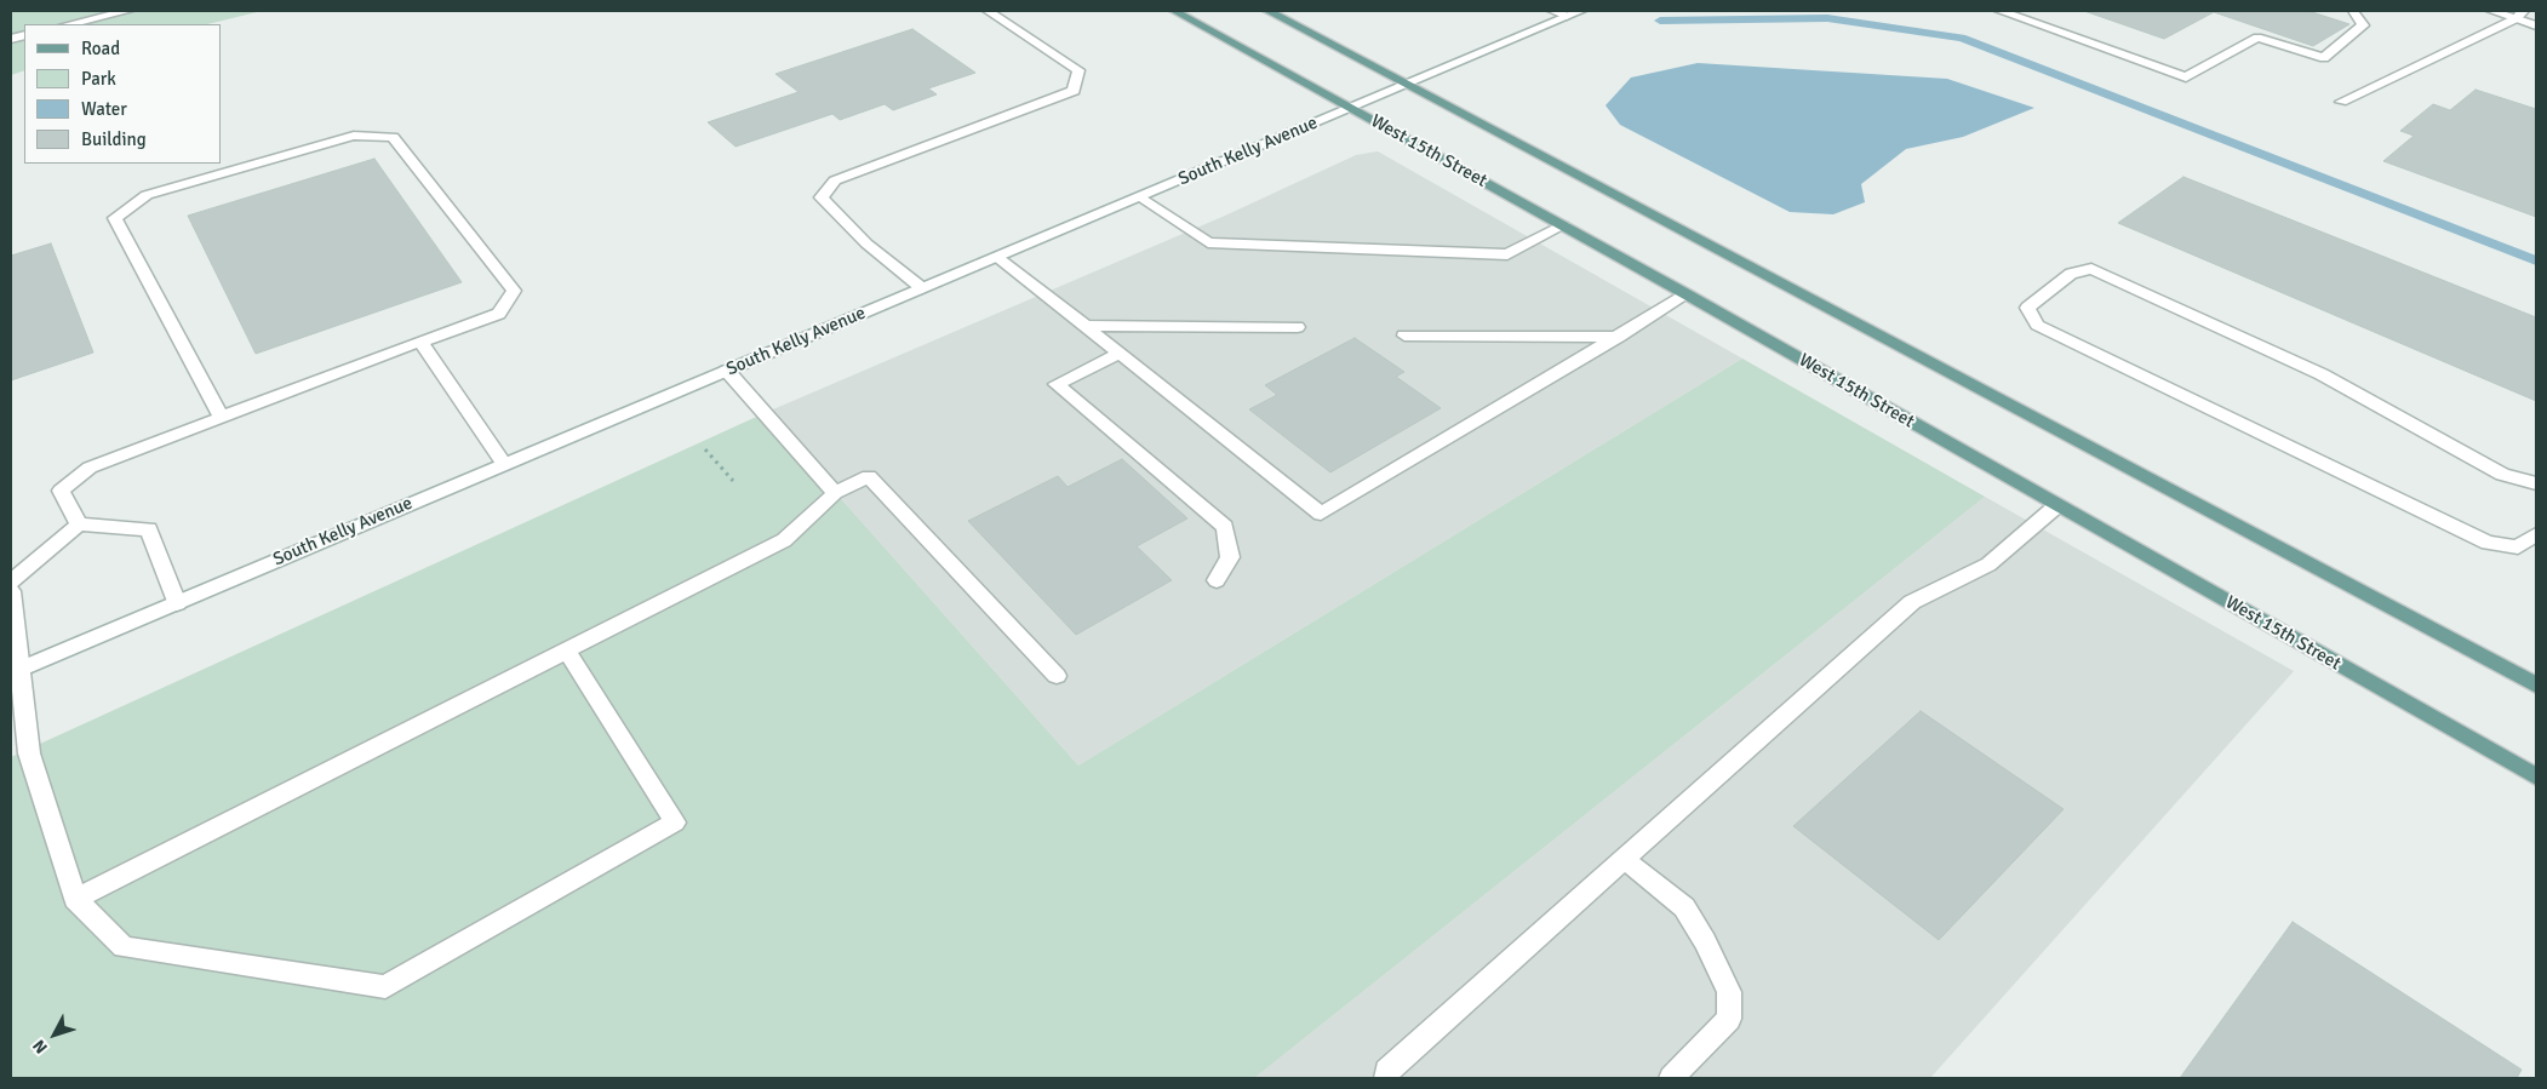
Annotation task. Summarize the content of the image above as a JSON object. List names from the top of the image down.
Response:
{
  "streets": {
    "main road": ["South Kelly Avenue", "West 15th Street"]
  },
  "crossings": [
    ["South Kelly Avenue", "West 15th Street"]
  ],
  "legend": [
    "Road",
    "Park",
    "Water",
    "Building"
  ],
  "north": "bottom left"
}
